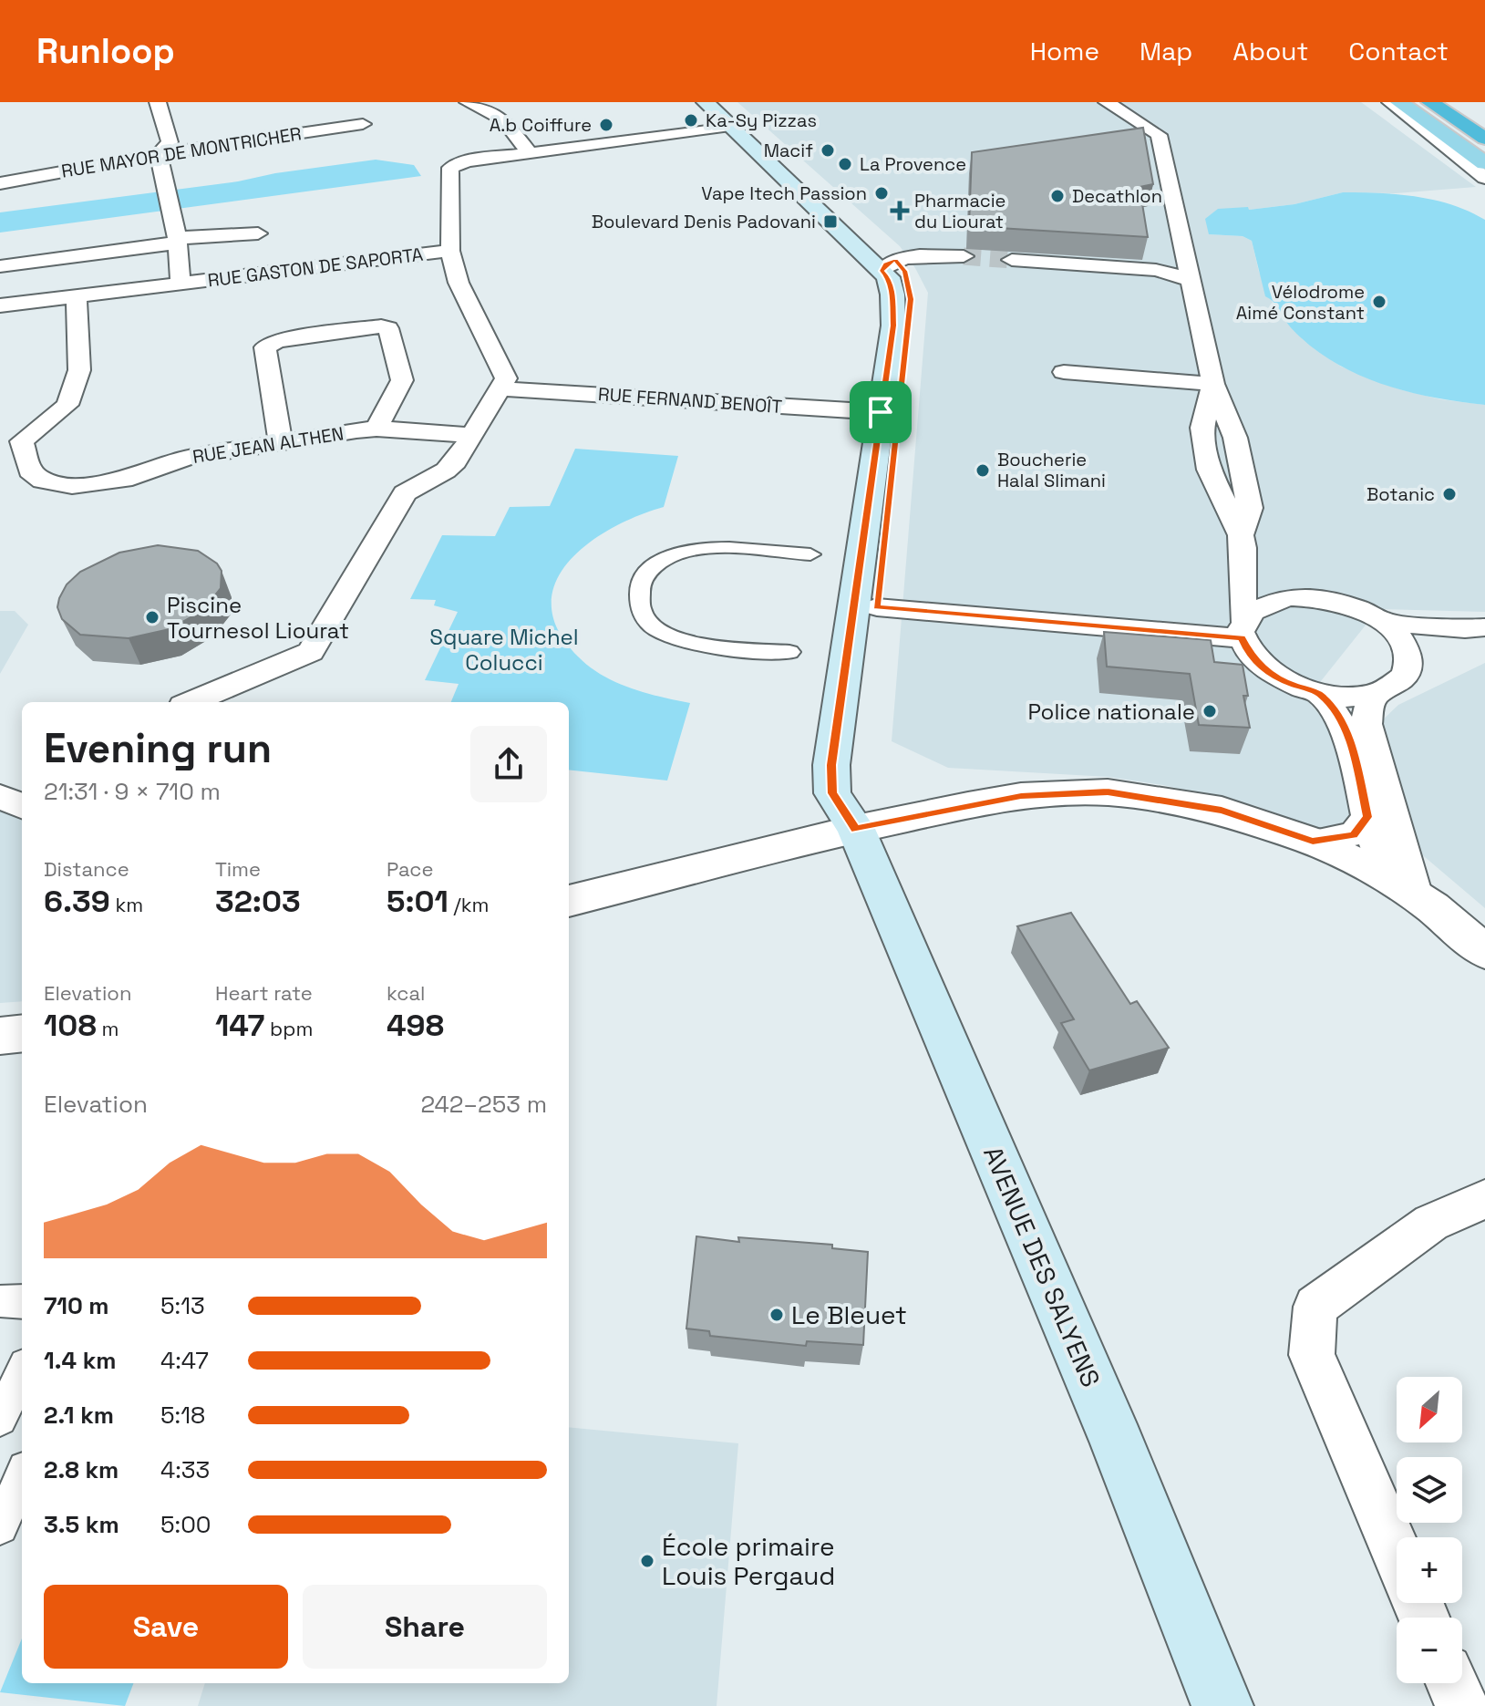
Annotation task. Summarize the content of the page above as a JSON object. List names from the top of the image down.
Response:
{
  "streets": {
    "main road": ["AVENUE DES SALYENS"],
    "street": [
      "RUE MAYOR DE MONTRICHER",
      "RUE GASTON DE SAPORTA",
      "RUE FERNAND BENOÎT",
      "RUE JEAN ALTHEN"
    ]
  },
  "crossings": [
    ["RUE MAYOR DE MONTRICHER", "RUE GASTON DE SAPORTA"],
    ["RUE GASTON DE SAPORTA", "RUE JEAN ALTHEN"]
  ],
  "parks": ["Square Michel Colucci"],
  "places": {
    "other": [
      "Ka-Sy Pizzas",
      "A.b Coiffure",
      "Macif",
      "La Provence",
      "Vape Itech Passion",
      "Decathlon",
      "Vélodrome Aimé Constant",
      "Boucherie Halal Slimani",
      "Botanic",
      "Piscine Tournesol Liourat",
      "Police nationale",
      "Le Bleuet",
      "École primaire Louis Pergaud"
    ],
    "health": ["Pharmacie du Liourat"],
    "transit": ["Boulevard Denis Padovani"]
  },
  "north": "bottom left",
  "page": {
    "header": "Runloop",
    "nav": [
      "Home",
      "Map",
      "About",
      "Contact"
    ],
    "heading": ["Evening run", "21:31 · 9 × 710 m"],
    "stats": [
      ["Distance", "6.39 km"],
      ["Time", "32:03"],
      ["Pace", "5:01 /km"],
      ["Elevation", "108 m"],
      ["Heart rate", "147 bpm"],
      ["kcal", "498"]
    ],
    "chart": ["Elevation", "242–253 m"],
    "list": [
      {
        "name": "710 m",
        "note": "5:13"
      },
      {
        "name": "1.4 km",
        "note": "4:47"
      },
      {
        "name": "2.1 km",
        "note": "5:18"
      },
      {
        "name": "2.8 km",
        "note": "4:33"
      },
      {
        "name": "3.5 km",
        "note": "5:00"
      }
    ],
    "map_buttons": ["+", "−"],
    "buttons": ["Save", "Share"]
  }
}
